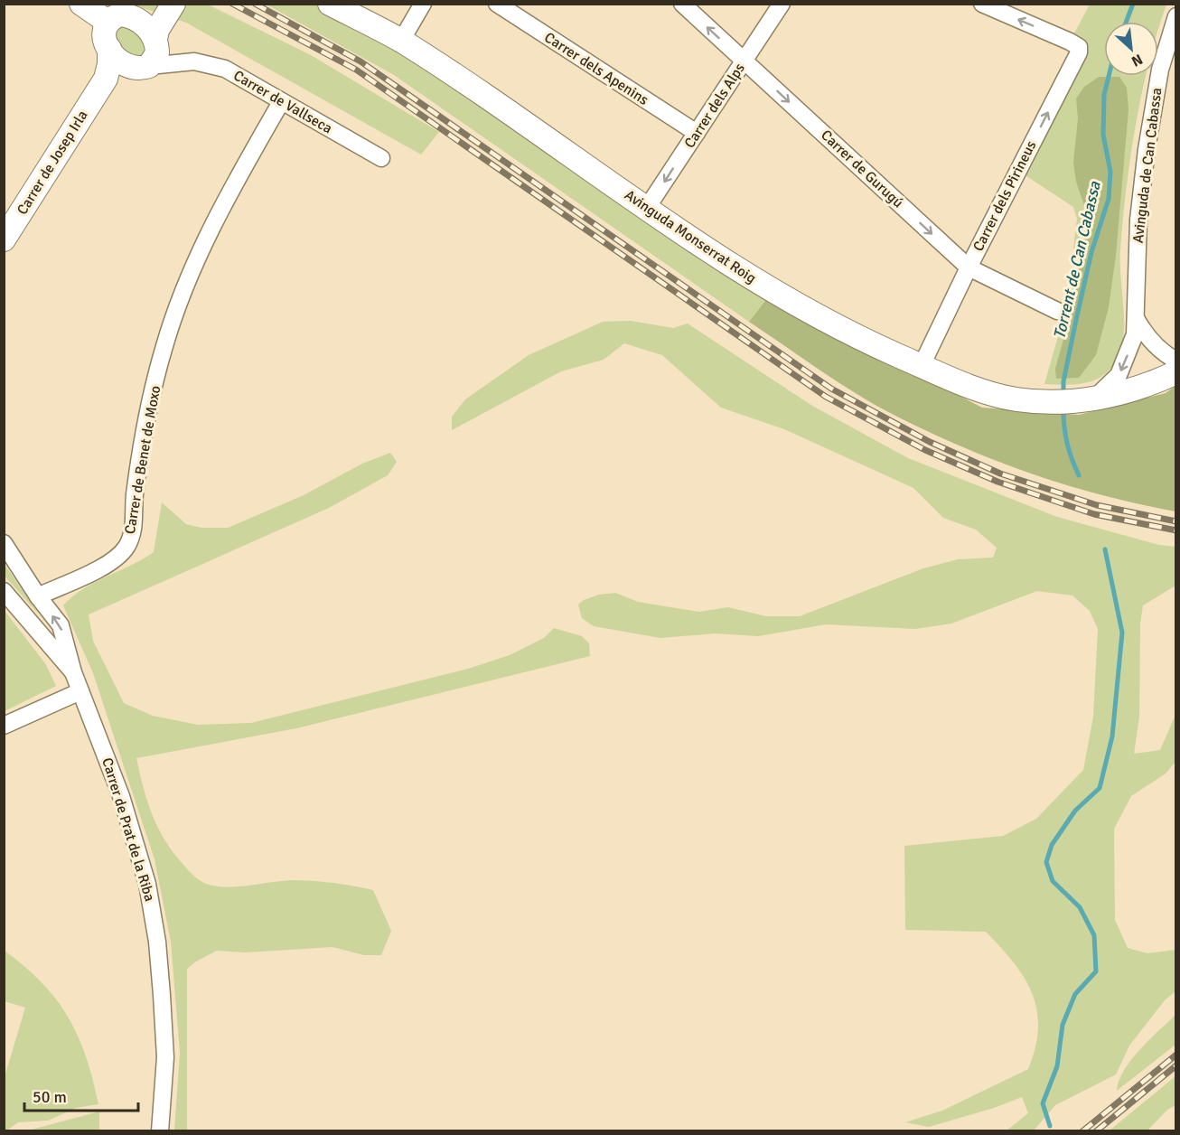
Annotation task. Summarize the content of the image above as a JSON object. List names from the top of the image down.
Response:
{
  "streets": {
    "street": [
      "Carrer dels Apenins",
      "Carrer de Vallseca",
      "Carrer dels Alps",
      "Carrer de Josep Irla",
      "Avinguda de Can Cabassa",
      "Carrer de Gurugú",
      "Carrer dels Pirineus",
      "Avinguda Monserrat Roig",
      "Carrer de Benet de Moxo",
      "Carrer de Prat de la Riba"
    ]
  },
  "crossings": [
    ["Carrer dels Apenins", "Carrer dels Alps"],
    ["Carrer de Vallseca", "Carrer de Benet de Moxo"],
    ["Carrer dels Alps", "Carrer de Gurugú"],
    ["Carrer dels Alps", "Avinguda Monserrat Roig"],
    ["Avinguda de Can Cabassa", "Avinguda Monserrat Roig"],
    ["Carrer de Gurugú", "Carrer dels Pirineus"],
    ["Carrer de Benet de Moxo", "Carrer de Prat de la Riba"]
  ],
  "one_way": ["Carrer dels Alps"],
  "water": ["Torrent de Can Cabassa"],
  "scale_bar": "50 m",
  "north": "bottom right"
}
